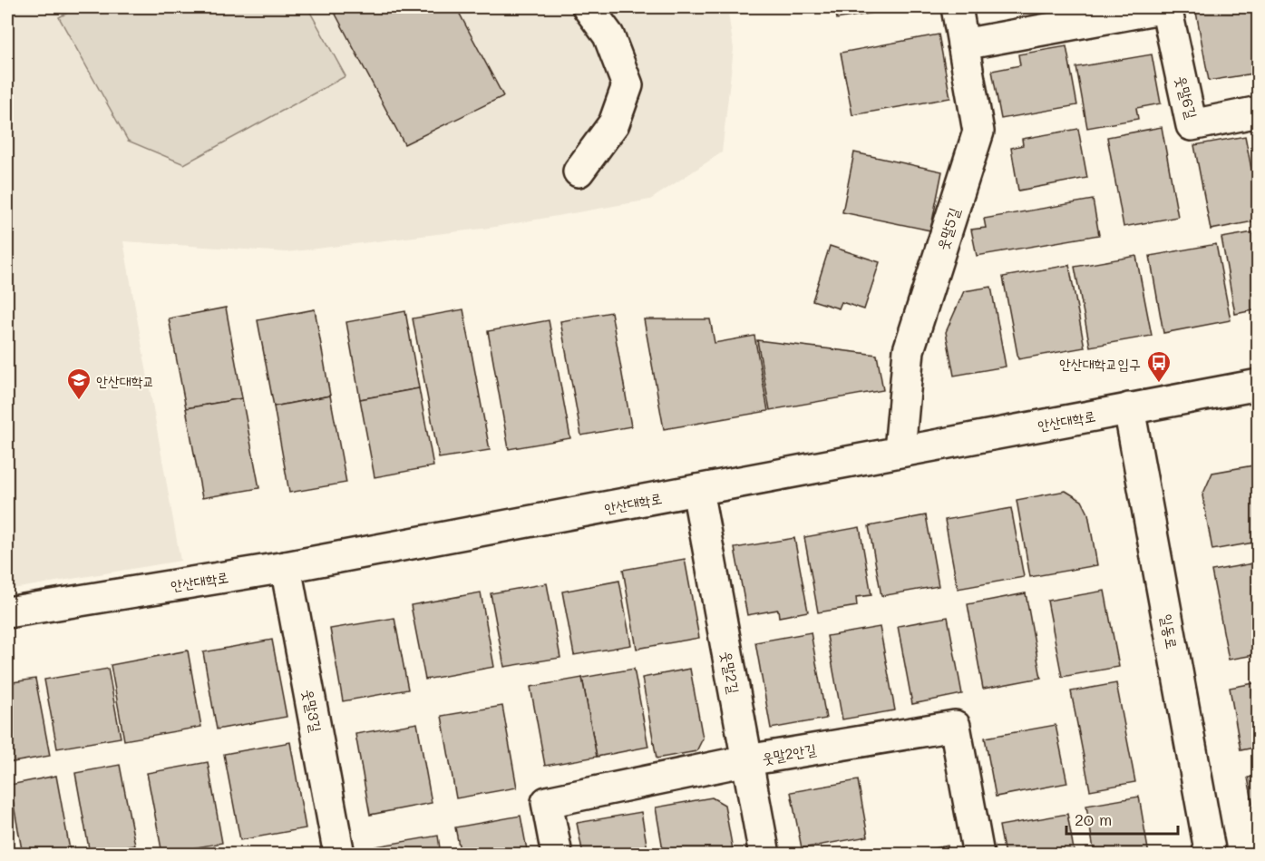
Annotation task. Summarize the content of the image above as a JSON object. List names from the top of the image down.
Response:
{
  "streets": {
    "street": [
      "웃말6길",
      "웃말5길",
      "안산대학로",
      "일동로",
      "웃말2길",
      "웃말3길",
      "웃말2안길"
    ]
  },
  "crossings": [
    ["웃말5길", "안산대학로"],
    ["안산대학로", "일동로"],
    ["안산대학로", "웃말2길"],
    ["안산대학로", "웃말3길"],
    ["웃말2길", "웃말2안길"]
  ],
  "places": {
    "bus stop": ["안산대학교입구"],
    "school or university": ["안산대학교"]
  },
  "scale_bar": "20 m"
}
